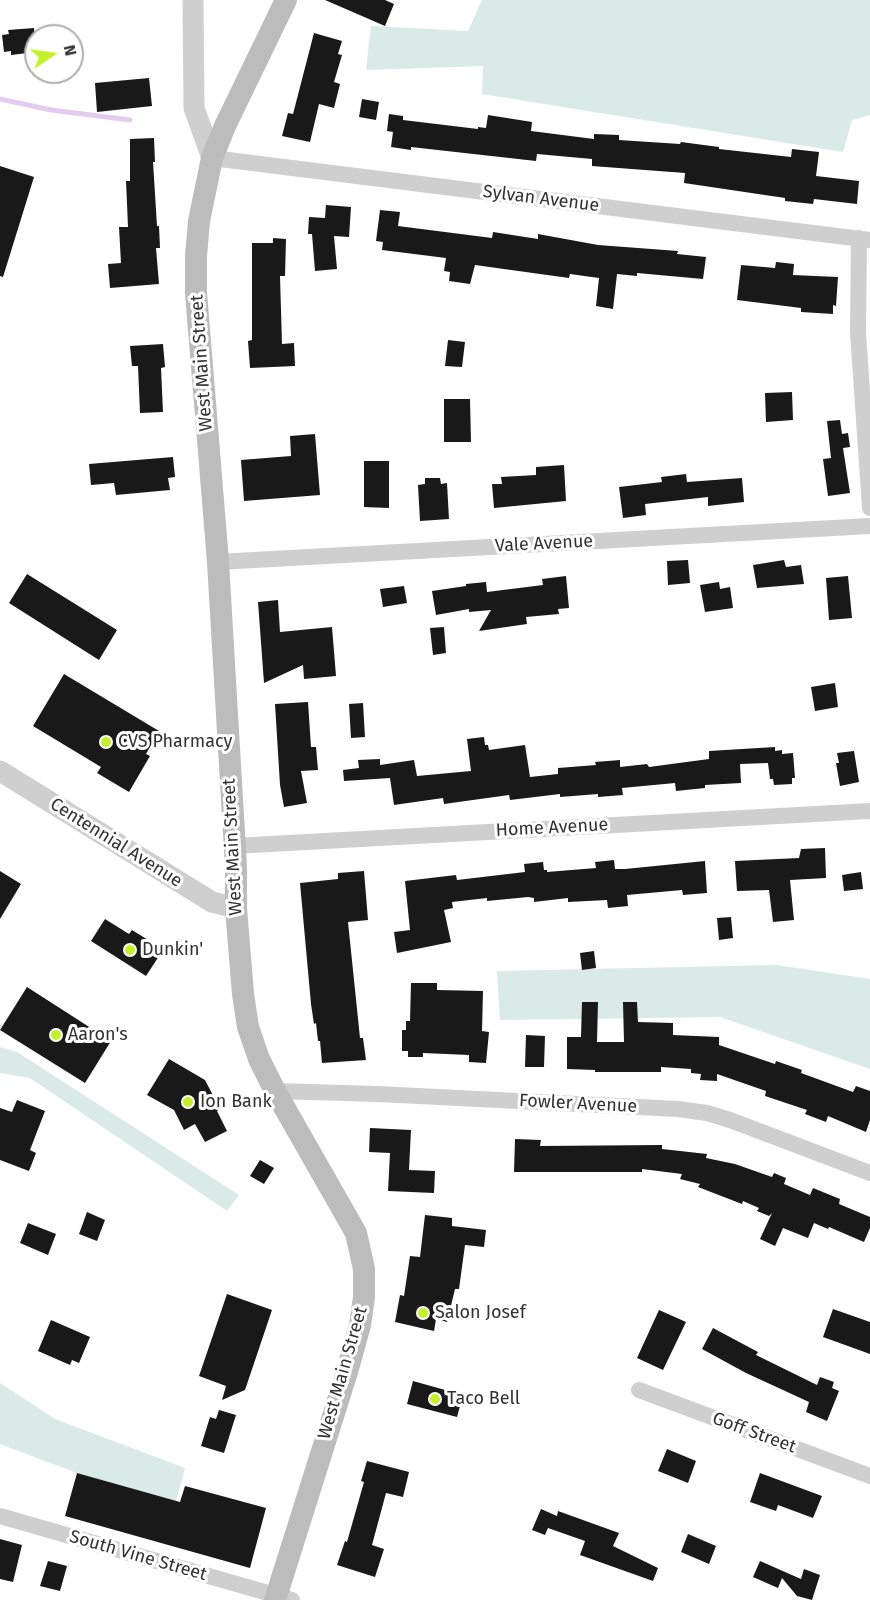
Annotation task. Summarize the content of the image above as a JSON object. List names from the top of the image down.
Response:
{
  "streets": {
    "main road": ["West Main Street"],
    "street": [
      "Sylvan Avenue",
      "Vale Avenue",
      "Home Avenue",
      "Centennial Avenue",
      "Fowler Avenue",
      "Goff Street",
      "South Vine Street"
    ]
  },
  "crossings": [
    ["Sylvan Avenue", "West Main Street"],
    ["West Main Street", "Vale Avenue"],
    ["West Main Street", "Home Avenue"],
    ["West Main Street", "Centennial Avenue"],
    ["West Main Street", "Fowler Avenue"],
    ["West Main Street", "South Vine Street"]
  ],
  "places": [
    "CVS Pharmacy",
    "Dunkin'",
    "Aaron's",
    "Ion Bank",
    "Salon Josef",
    "Taco Bell"
  ],
  "north": "right"
}
